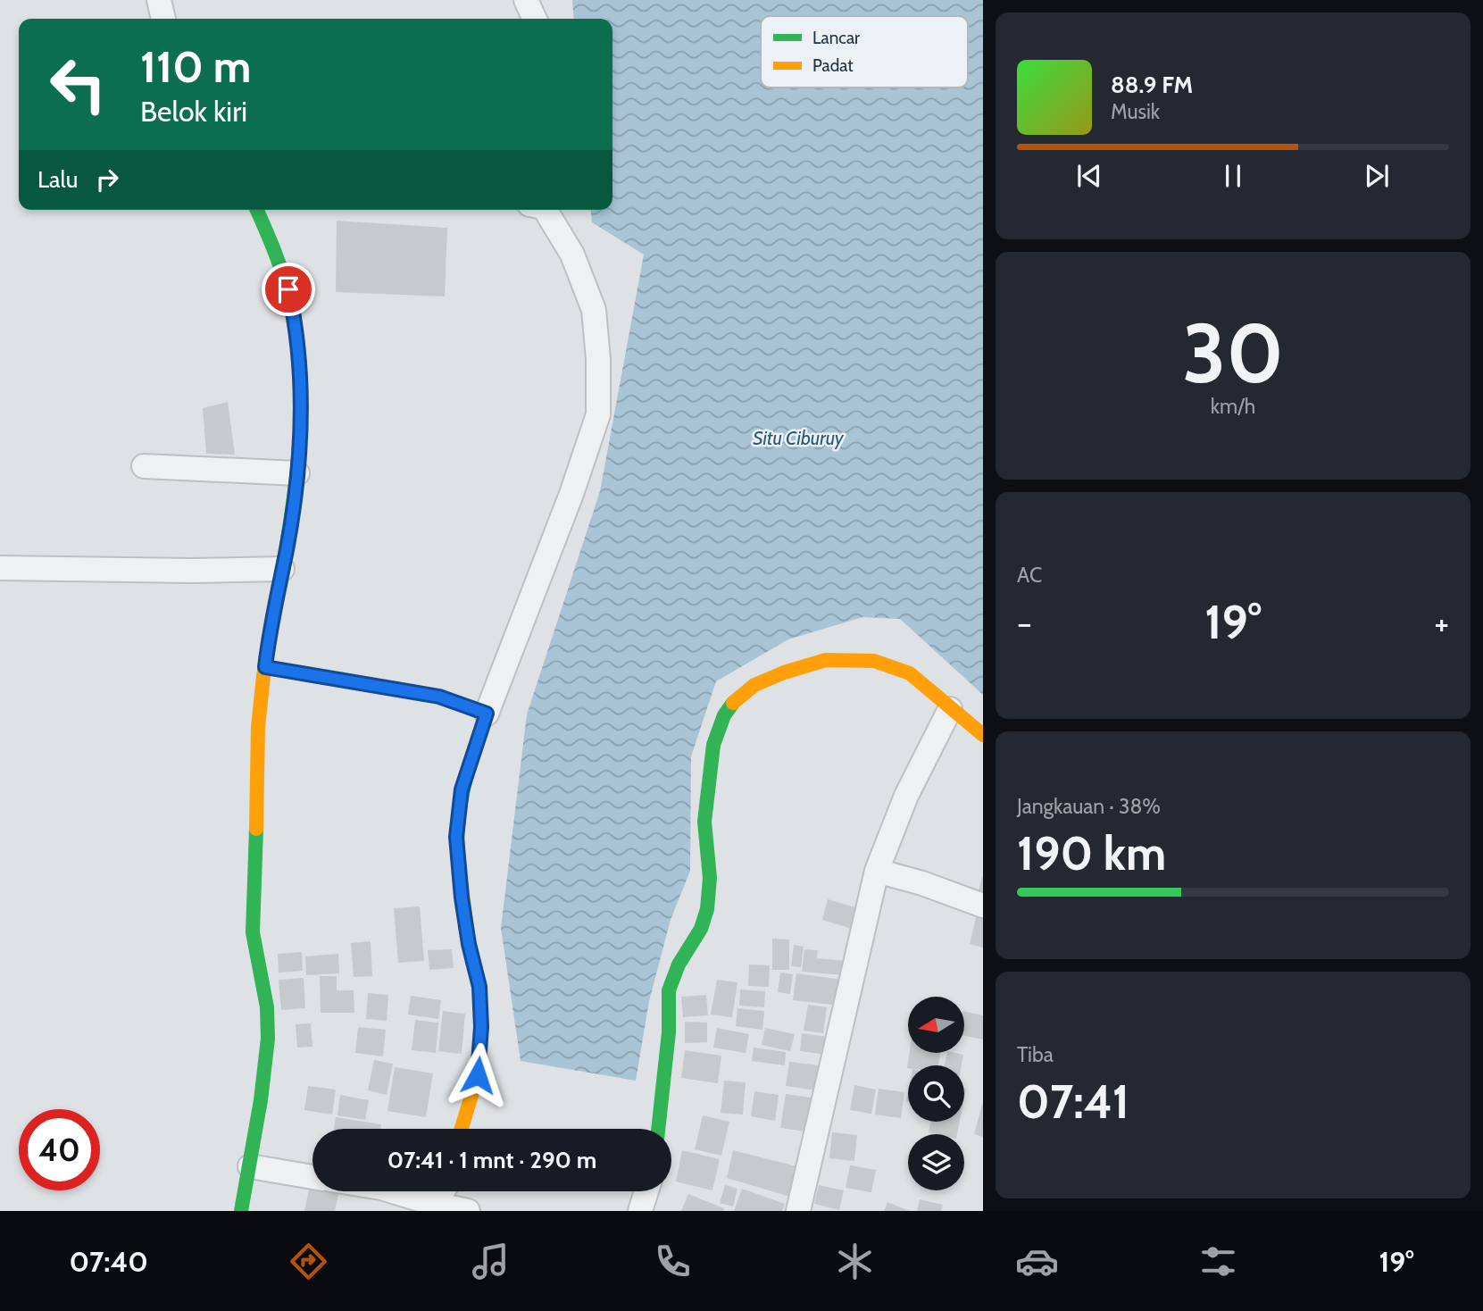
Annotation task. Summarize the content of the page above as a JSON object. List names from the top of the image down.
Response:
{
  "water": ["Situ Ciburuy"],
  "legend": ["Lancar", "Padat"],
  "north": "left",
  "page": {
    "turn": ["110 m", "Belok kiri"],
    "song": ["88.9 FM", "Musik"],
    "then": "Lalu",
    "tile": [
      ["30", "km/h"],
      "AC",
      ["Jangkauan · 38%", "190 km"],
      ["Tiba", "07:41"]
    ],
    "heat": ["−", "19°", "+"],
    "limit": "40",
    "trip": "07:41 · 1 mnt · 290 m",
    "tabs": ["07:40", "19°"]
  }
}
